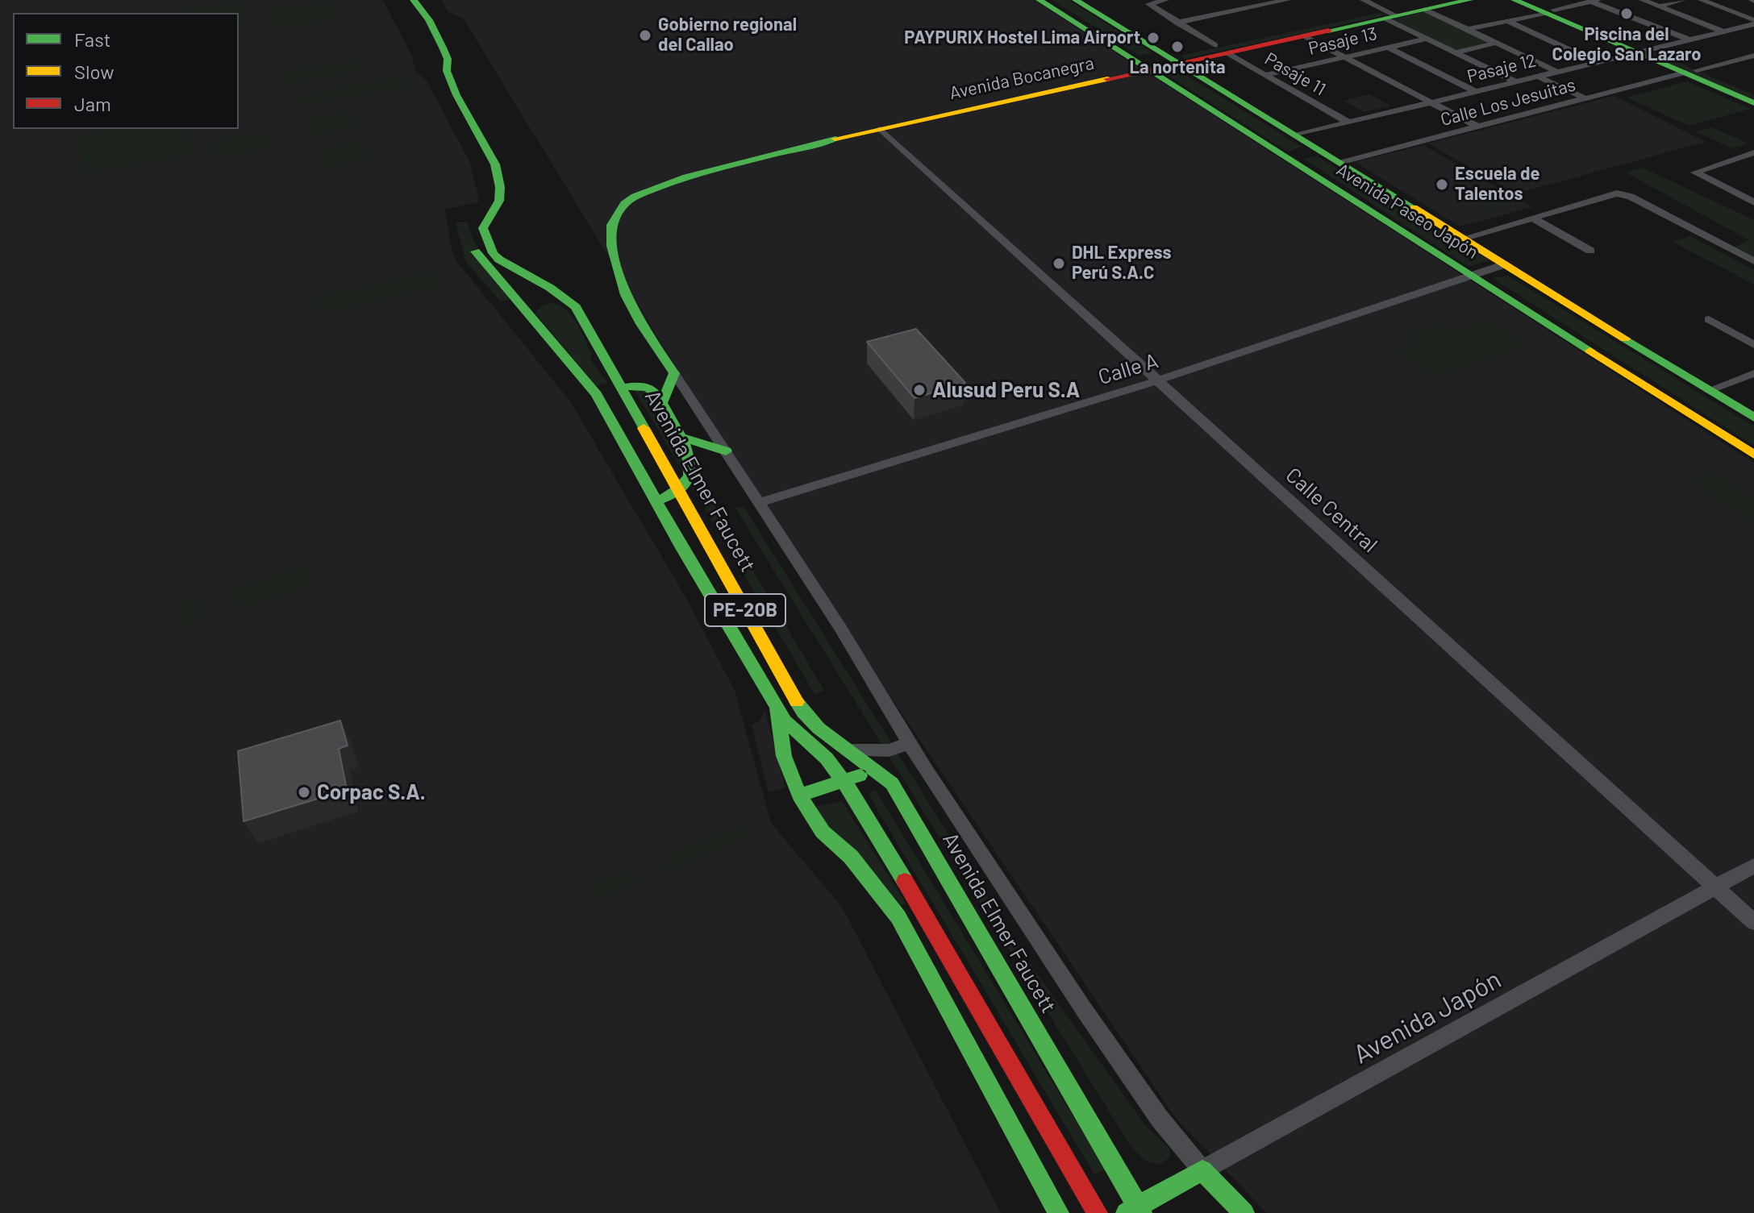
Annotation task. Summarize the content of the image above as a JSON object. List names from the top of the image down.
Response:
{
  "streets": {
    "main road": [
      "Avenida Bocanegra",
      "Avenida Paseo Japón",
      "Avenida Elmer Faucett",
      "PE-20B",
      "Avenida Japón"
    ],
    "street": [
      "Pasaje 13",
      "Pasaje 12",
      "Pasaje 11",
      "Calle Los Jesuitas",
      "Calle A",
      "Calle Central"
    ]
  },
  "crossings": [
    ["Pasaje 13", "Pasaje 11"],
    ["Pasaje 12", "Pasaje 11"],
    ["Pasaje 12", "Avenida Paseo Japón"],
    ["Pasaje 11", "Avenida Bocanegra"],
    ["Avenida Bocanegra", "Avenida Paseo Japón"],
    ["Avenida Bocanegra", "Avenida Elmer Faucett"],
    ["Avenida Bocanegra", "Calle Central"],
    ["Calle Los Jesuitas", "Avenida Paseo Japón"],
    ["Avenida Paseo Japón", "Calle A"],
    ["Calle A", "Avenida Elmer Faucett"],
    ["Calle A", "Calle Central"],
    ["Avenida Elmer Faucett", "Avenida Japón"],
    ["Calle Central", "Avenida Japón"]
  ],
  "places": [
    "Piscina del Colegio San Lazaro",
    "Gobierno regional del Callao",
    "PAYPURIX Hostel Lima Airport",
    "La nortenita",
    "Escuela de Talentos",
    "DHL Express Perú S.A.C",
    "Alusud Peru S.A",
    "Corpac S.A."
  ],
  "legend": ["Fast", "Slow", "Jam"]
}
